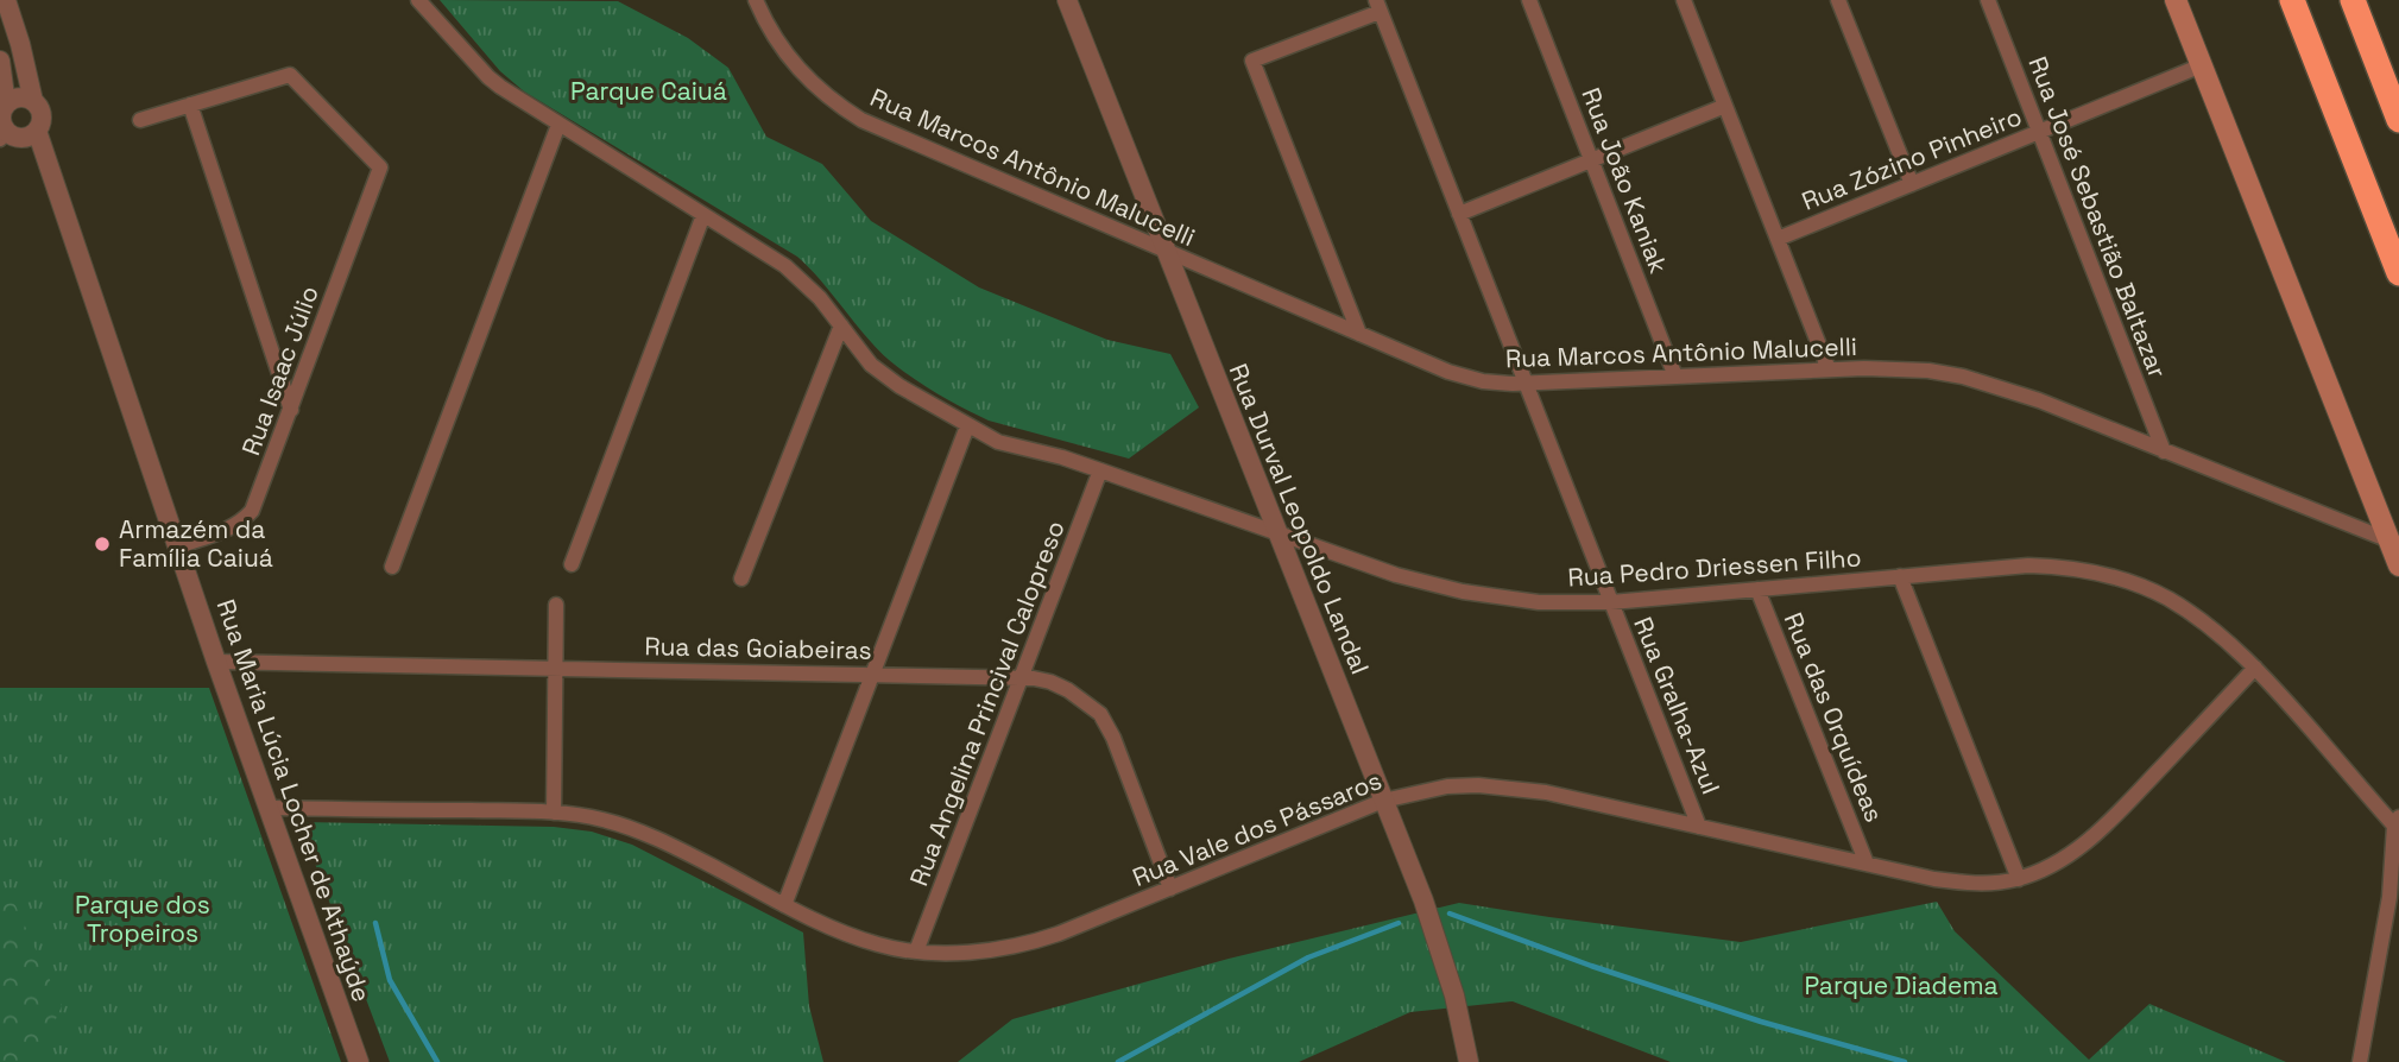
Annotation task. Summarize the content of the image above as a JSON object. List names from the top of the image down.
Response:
{
  "streets": {
    "street": [
      "Rua Zózino Pinheiro",
      "Rua Marcos Antônio Malucelli",
      "Rua João Kaniak",
      "Rua José Sebastião Baltazar",
      "Rua Isaac Júlio",
      "Rua Durval Leopoldo Landal",
      "Rua Pedro Driessen Filho",
      "Rua das Goiabeiras",
      "Rua Angelina Princival Calopreso",
      "Rua Gralha-Azul",
      "Rua das Orquídeas",
      "Rua Maria Lúcia Locher de Athaýde",
      "Rua Vale dos Pássaros"
    ]
  },
  "crossings": [
    ["Rua Zózino Pinheiro", "Rua José Sebastião Baltazar"],
    ["Rua Marcos Antônio Malucelli", "Rua João Kaniak"],
    ["Rua Marcos Antônio Malucelli", "Rua José Sebastião Baltazar"],
    ["Rua Marcos Antônio Malucelli", "Rua Durval Leopoldo Landal"],
    ["Rua Marcos Antônio Malucelli", "Rua Gralha-Azul"],
    ["Rua Isaac Júlio", "Rua Maria Lúcia Locher de Athaýde"],
    ["Rua Durval Leopoldo Landal", "Rua Pedro Driessen Filho"],
    ["Rua Durval Leopoldo Landal", "Rua Vale dos Pássaros"],
    ["Rua Pedro Driessen Filho", "Rua Angelina Princival Calopreso"],
    ["Rua Pedro Driessen Filho", "Rua Gralha-Azul"],
    ["Rua Pedro Driessen Filho", "Rua das Orquídeas"],
    ["Rua Pedro Driessen Filho", "Rua Vale dos Pássaros"],
    ["Rua das Goiabeiras", "Rua Angelina Princival Calopreso"],
    ["Rua das Goiabeiras", "Rua Maria Lúcia Locher de Athaýde"],
    ["Rua das Goiabeiras", "Rua Vale dos Pássaros"],
    ["Rua Angelina Princival Calopreso", "Rua Vale dos Pássaros"],
    ["Rua Gralha-Azul", "Rua Vale dos Pássaros"],
    ["Rua das Orquídeas", "Rua Vale dos Pássaros"],
    ["Rua Maria Lúcia Locher de Athaýde", "Rua Vale dos Pássaros"]
  ],
  "parks": ["Parque Caiuá", "Parque dos Tropeiros", "Parque Diadema"],
  "places": ["Armazém da Família Caiuá"]
}
